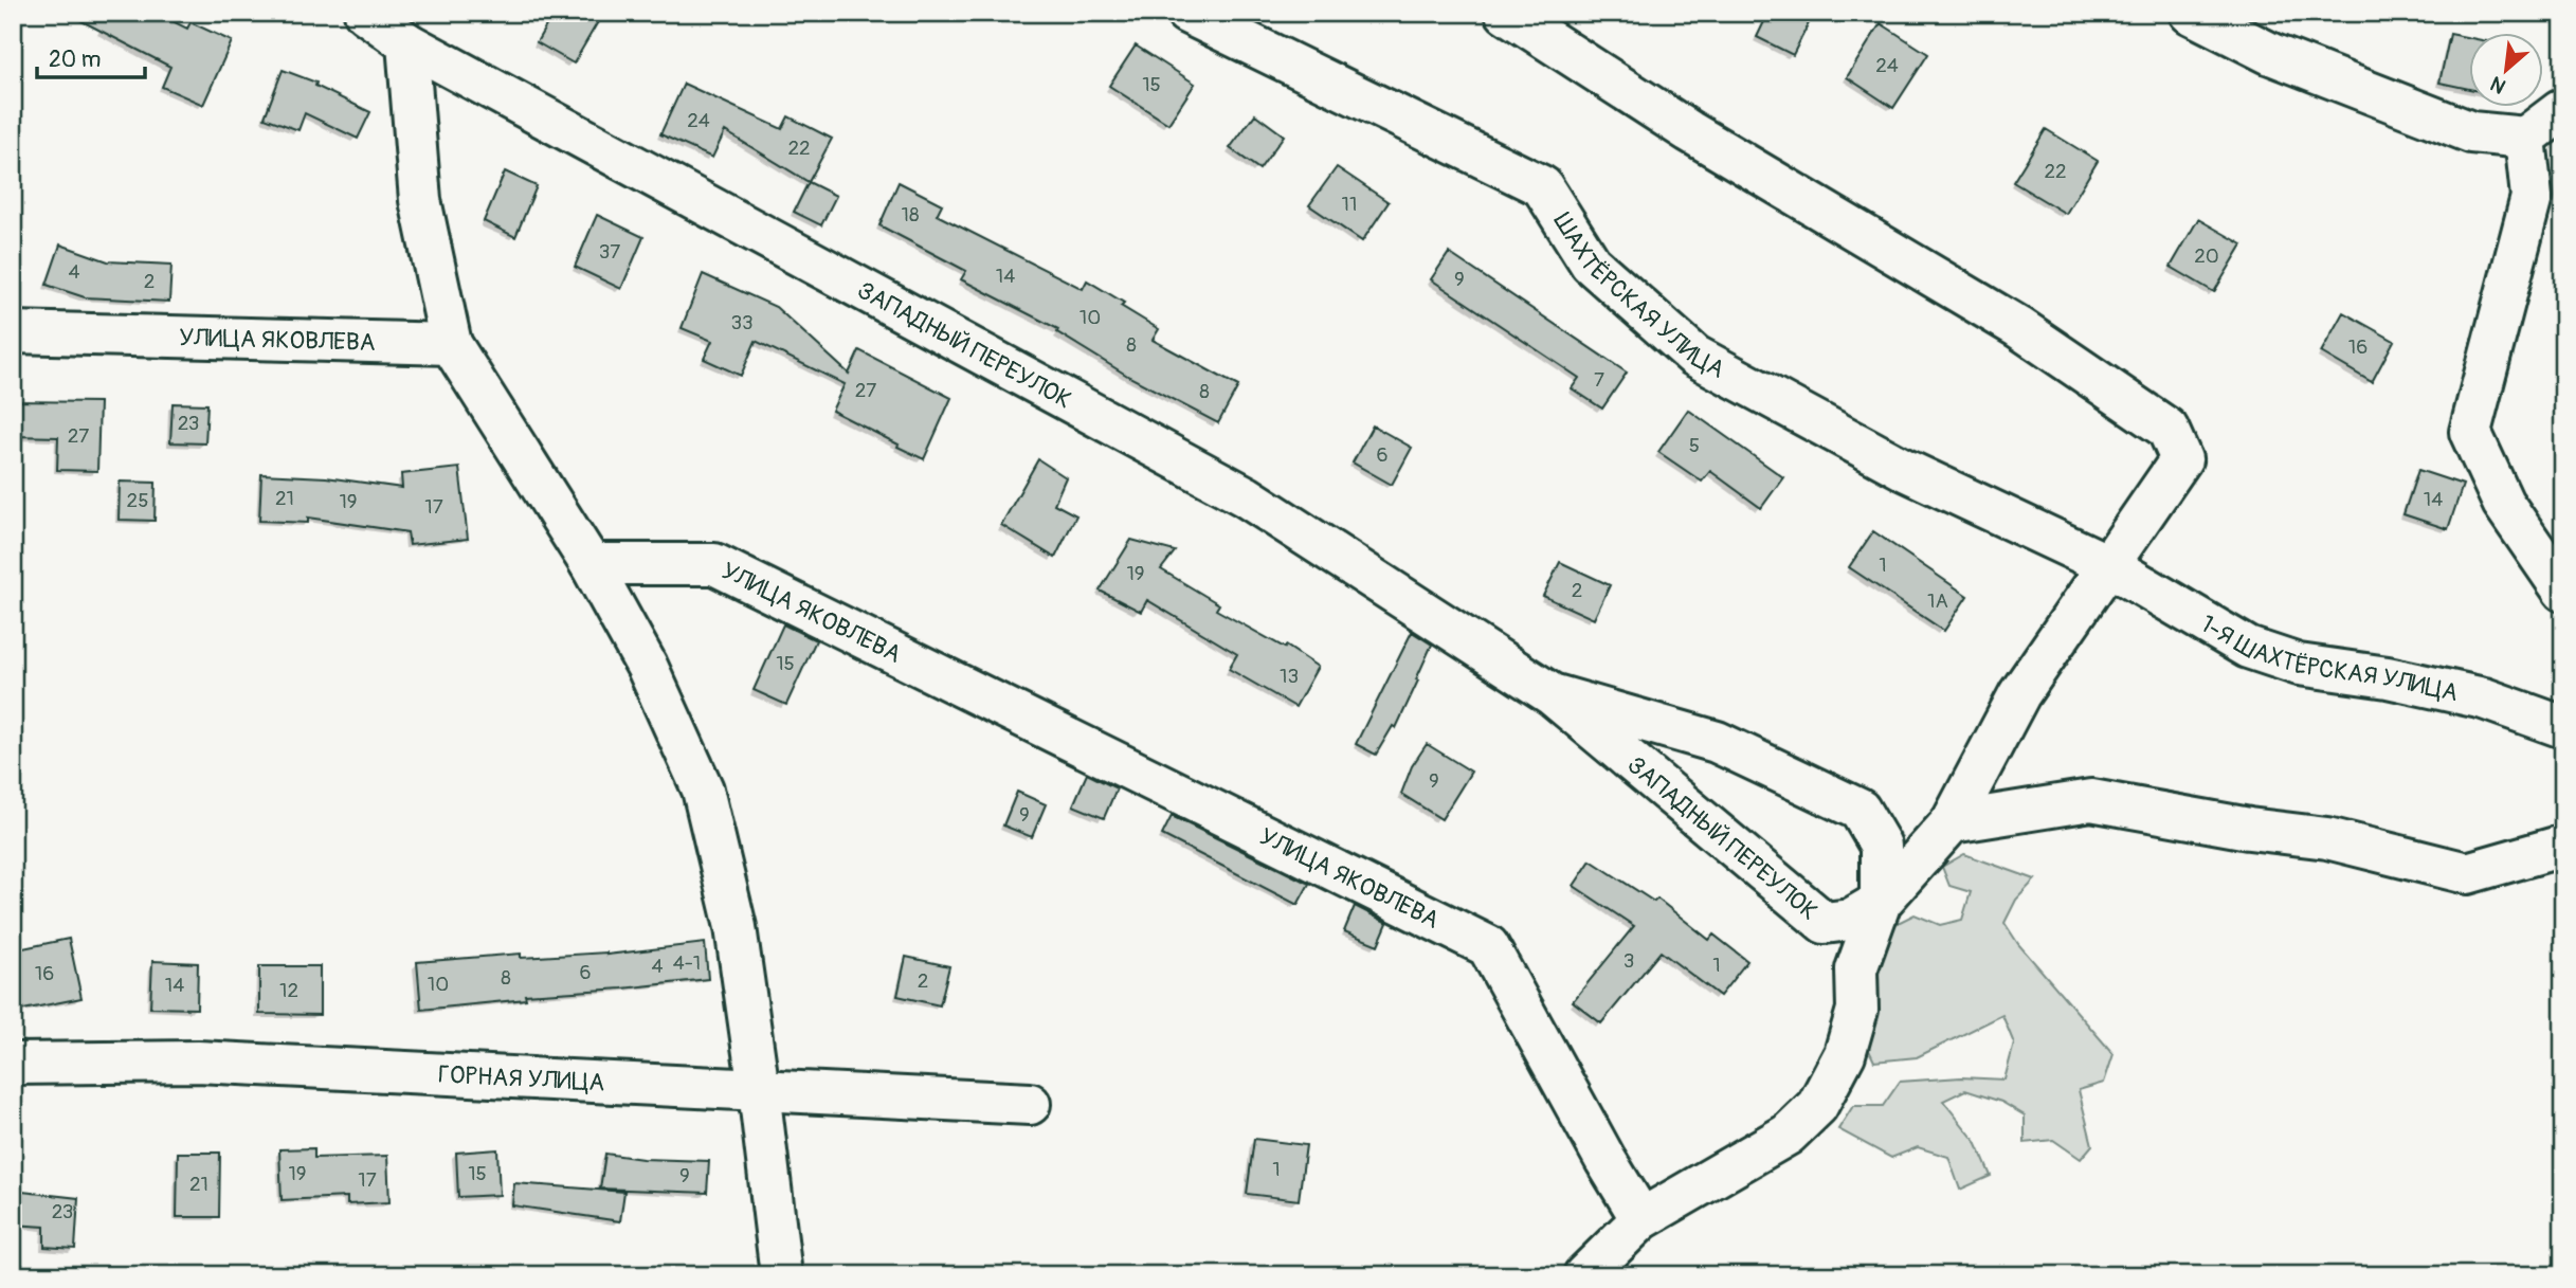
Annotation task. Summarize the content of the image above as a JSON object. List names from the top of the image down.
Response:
{
  "streets": {
    "street": [
      "ШАХТЁРСКАЯ УЛИЦА",
      "УЛИЦА ЯКОВЛЕВА",
      "ЗАПАДНЫЙ ПЕРЕУЛОК",
      "1-Я ШАХТЁРСКАЯ УЛИЦА",
      "ГОРНАЯ УЛИЦА"
    ]
  },
  "crossings": [
    ["ШАХТЁРСКАЯ УЛИЦА", "1-Я ШАХТЁРСКАЯ УЛИЦА"]
  ],
  "house_numbers": [
    "24",
    "15",
    "24",
    "22",
    "22",
    "11",
    "18",
    "37",
    "20",
    "4",
    "14",
    "9",
    "2",
    "10",
    "33",
    "8",
    "16",
    "7",
    "27",
    "8",
    "23",
    "27",
    "5",
    "6",
    "21",
    "14",
    "25",
    "19",
    "17",
    "1",
    "19",
    "2",
    "1А",
    "15",
    "13",
    "9",
    "9",
    "3",
    "4-1",
    "1",
    "4",
    "6",
    "16",
    "8",
    "2",
    "10",
    "14",
    "12",
    "1",
    "19",
    "15",
    "9",
    "17",
    "21",
    "23"
  ],
  "scale_bar": "20 m",
  "north": "bottom left"
}
